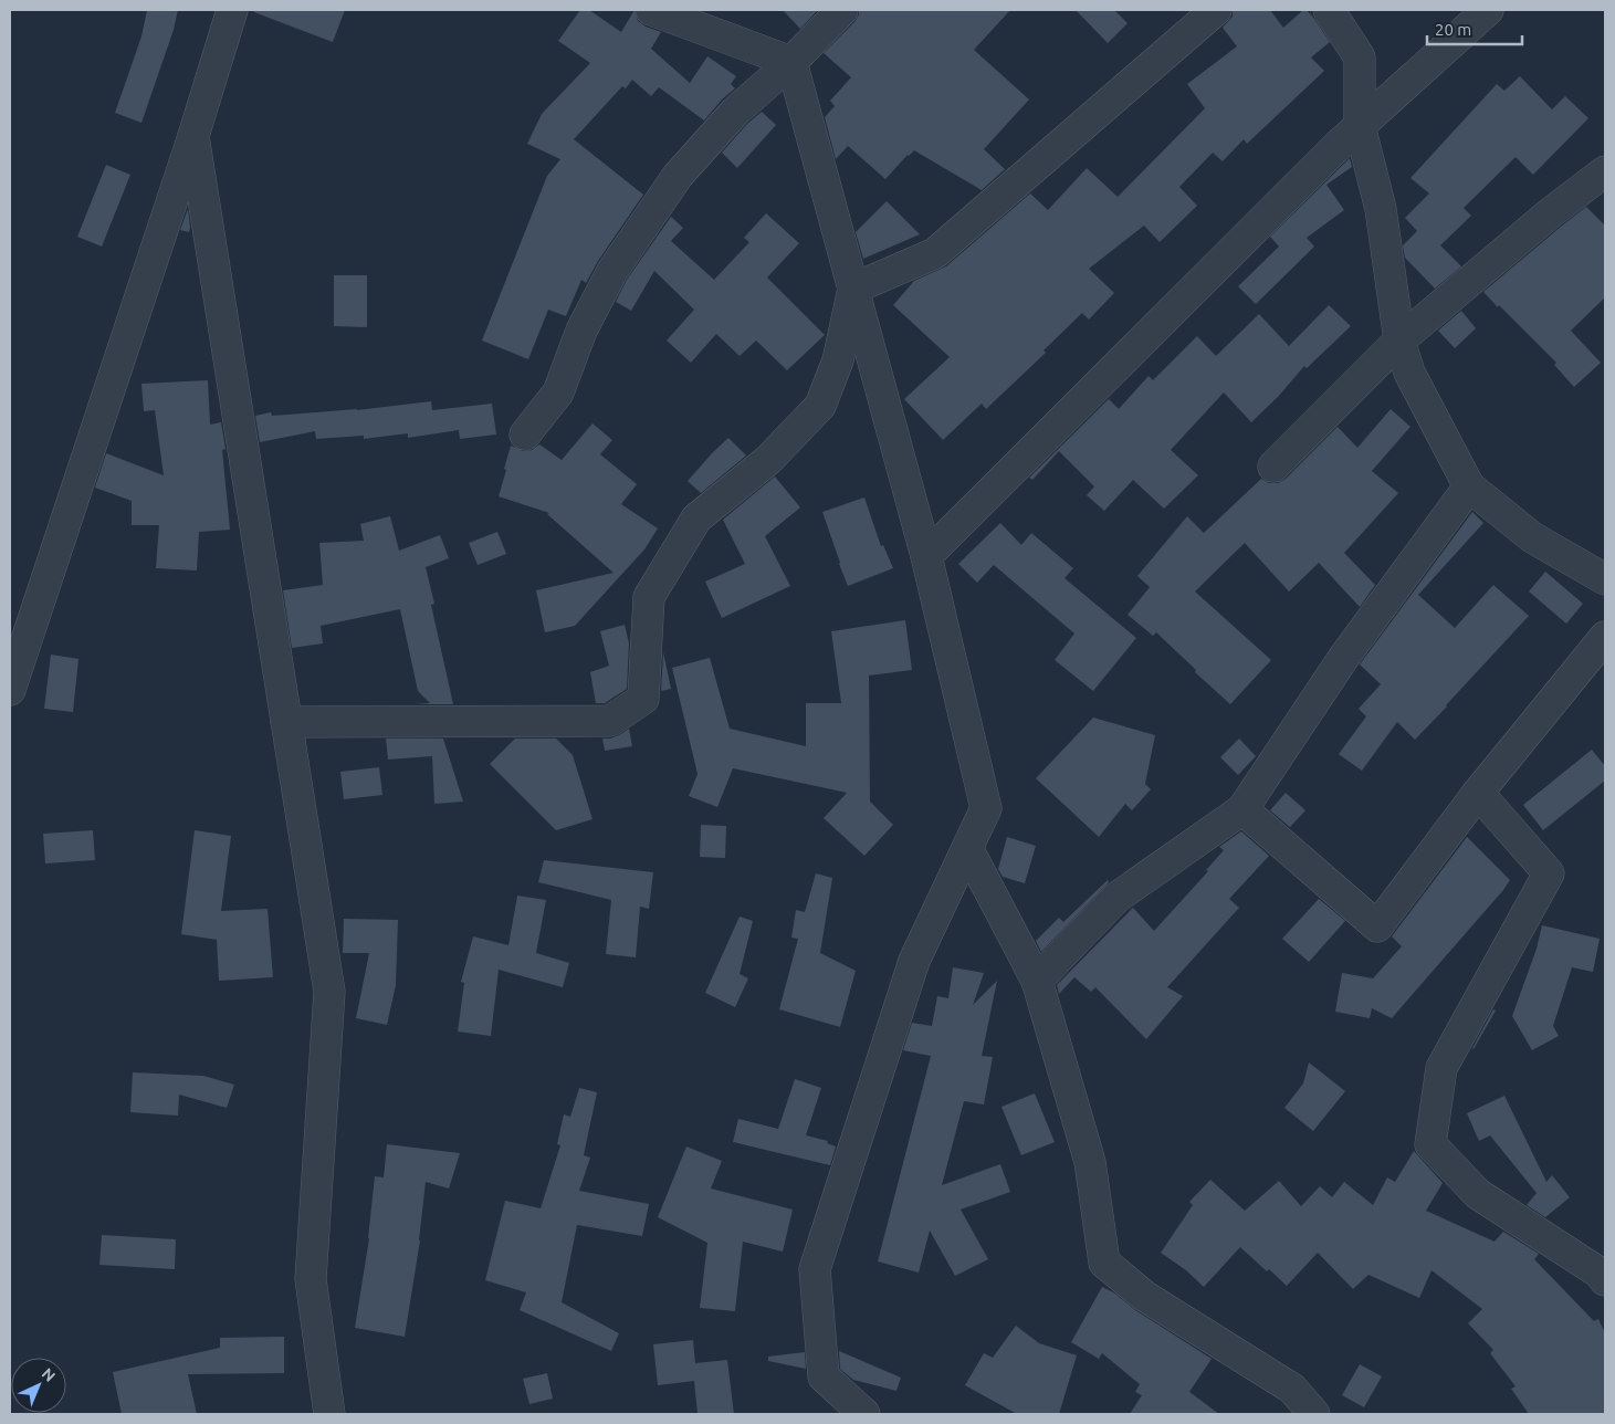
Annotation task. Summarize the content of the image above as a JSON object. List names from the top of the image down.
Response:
{
  "scale_bar": "20 m",
  "north": "top right"
}
